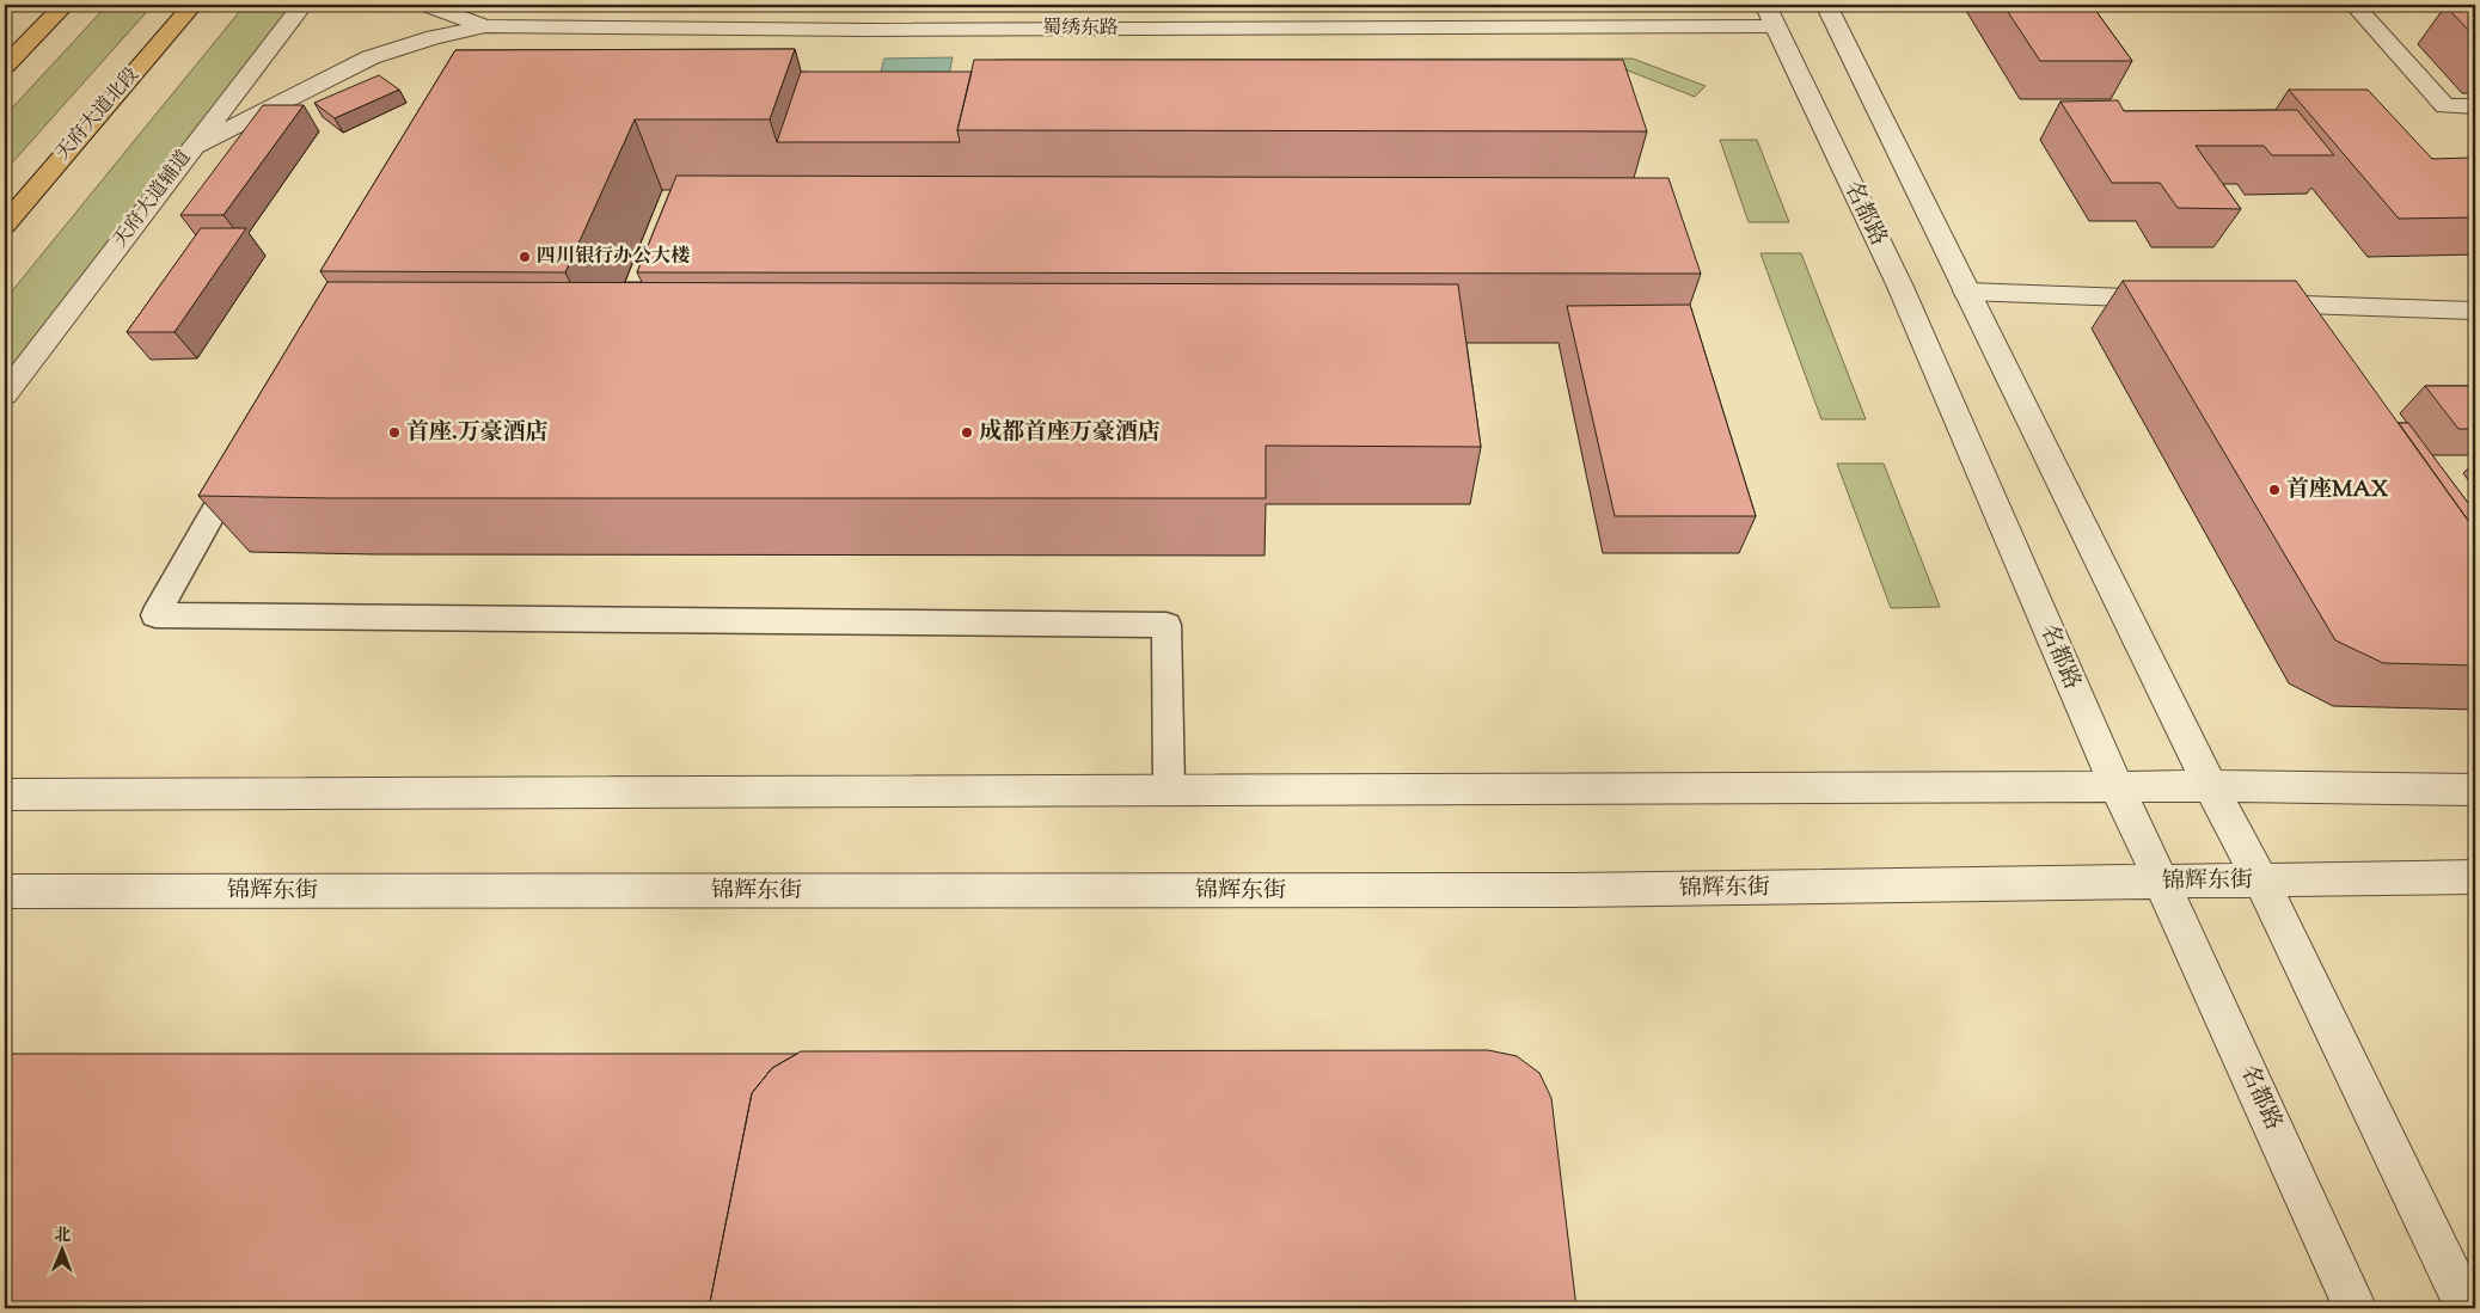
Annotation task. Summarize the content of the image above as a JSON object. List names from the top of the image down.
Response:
{
  "streets": {
    "main road": ["天府大道北段"],
    "street": [
      "蜀绣东路",
      "天府大道辅道",
      "名都路",
      "锦辉东街"
    ]
  },
  "crossings": [
    ["蜀绣东路", "名都路"],
    ["名都路", "锦辉东街"]
  ],
  "places": [
    "四川银行办公大楼",
    "首座.万豪酒店",
    "成都首座万豪酒店",
    "首座MAX"
  ],
  "north": "top"
}
